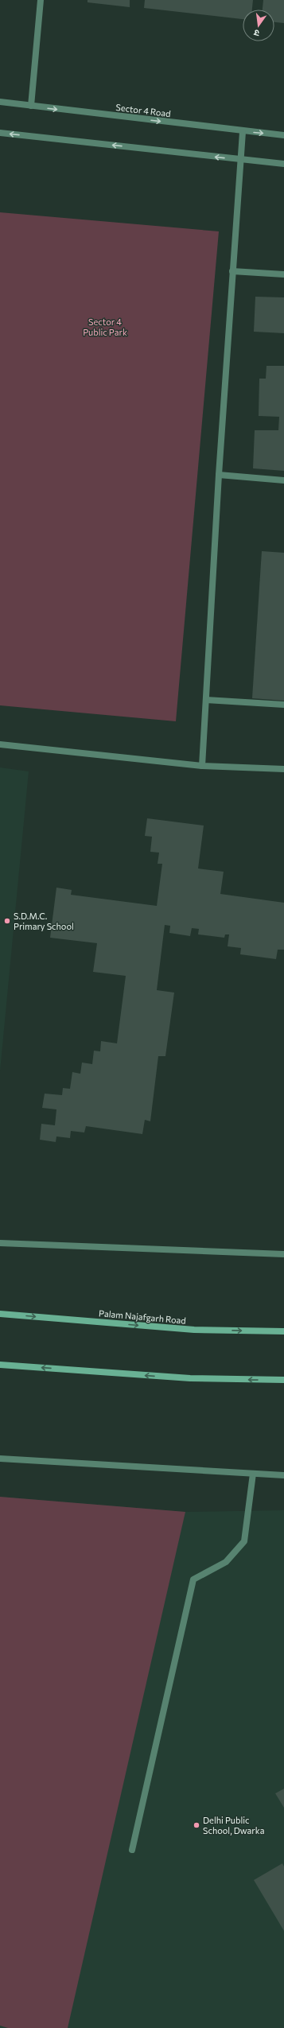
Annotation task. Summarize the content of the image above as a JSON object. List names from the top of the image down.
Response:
{
  "streets": {
    "main road": ["Palam Najafgarh Road"],
    "street": ["Sector 4 Road"]
  },
  "parks": ["Sector 4 Public Park"],
  "places": ["S.D.M.C. Primary School", "Delhi Public School, Dwarka"],
  "north": "bottom"
}
